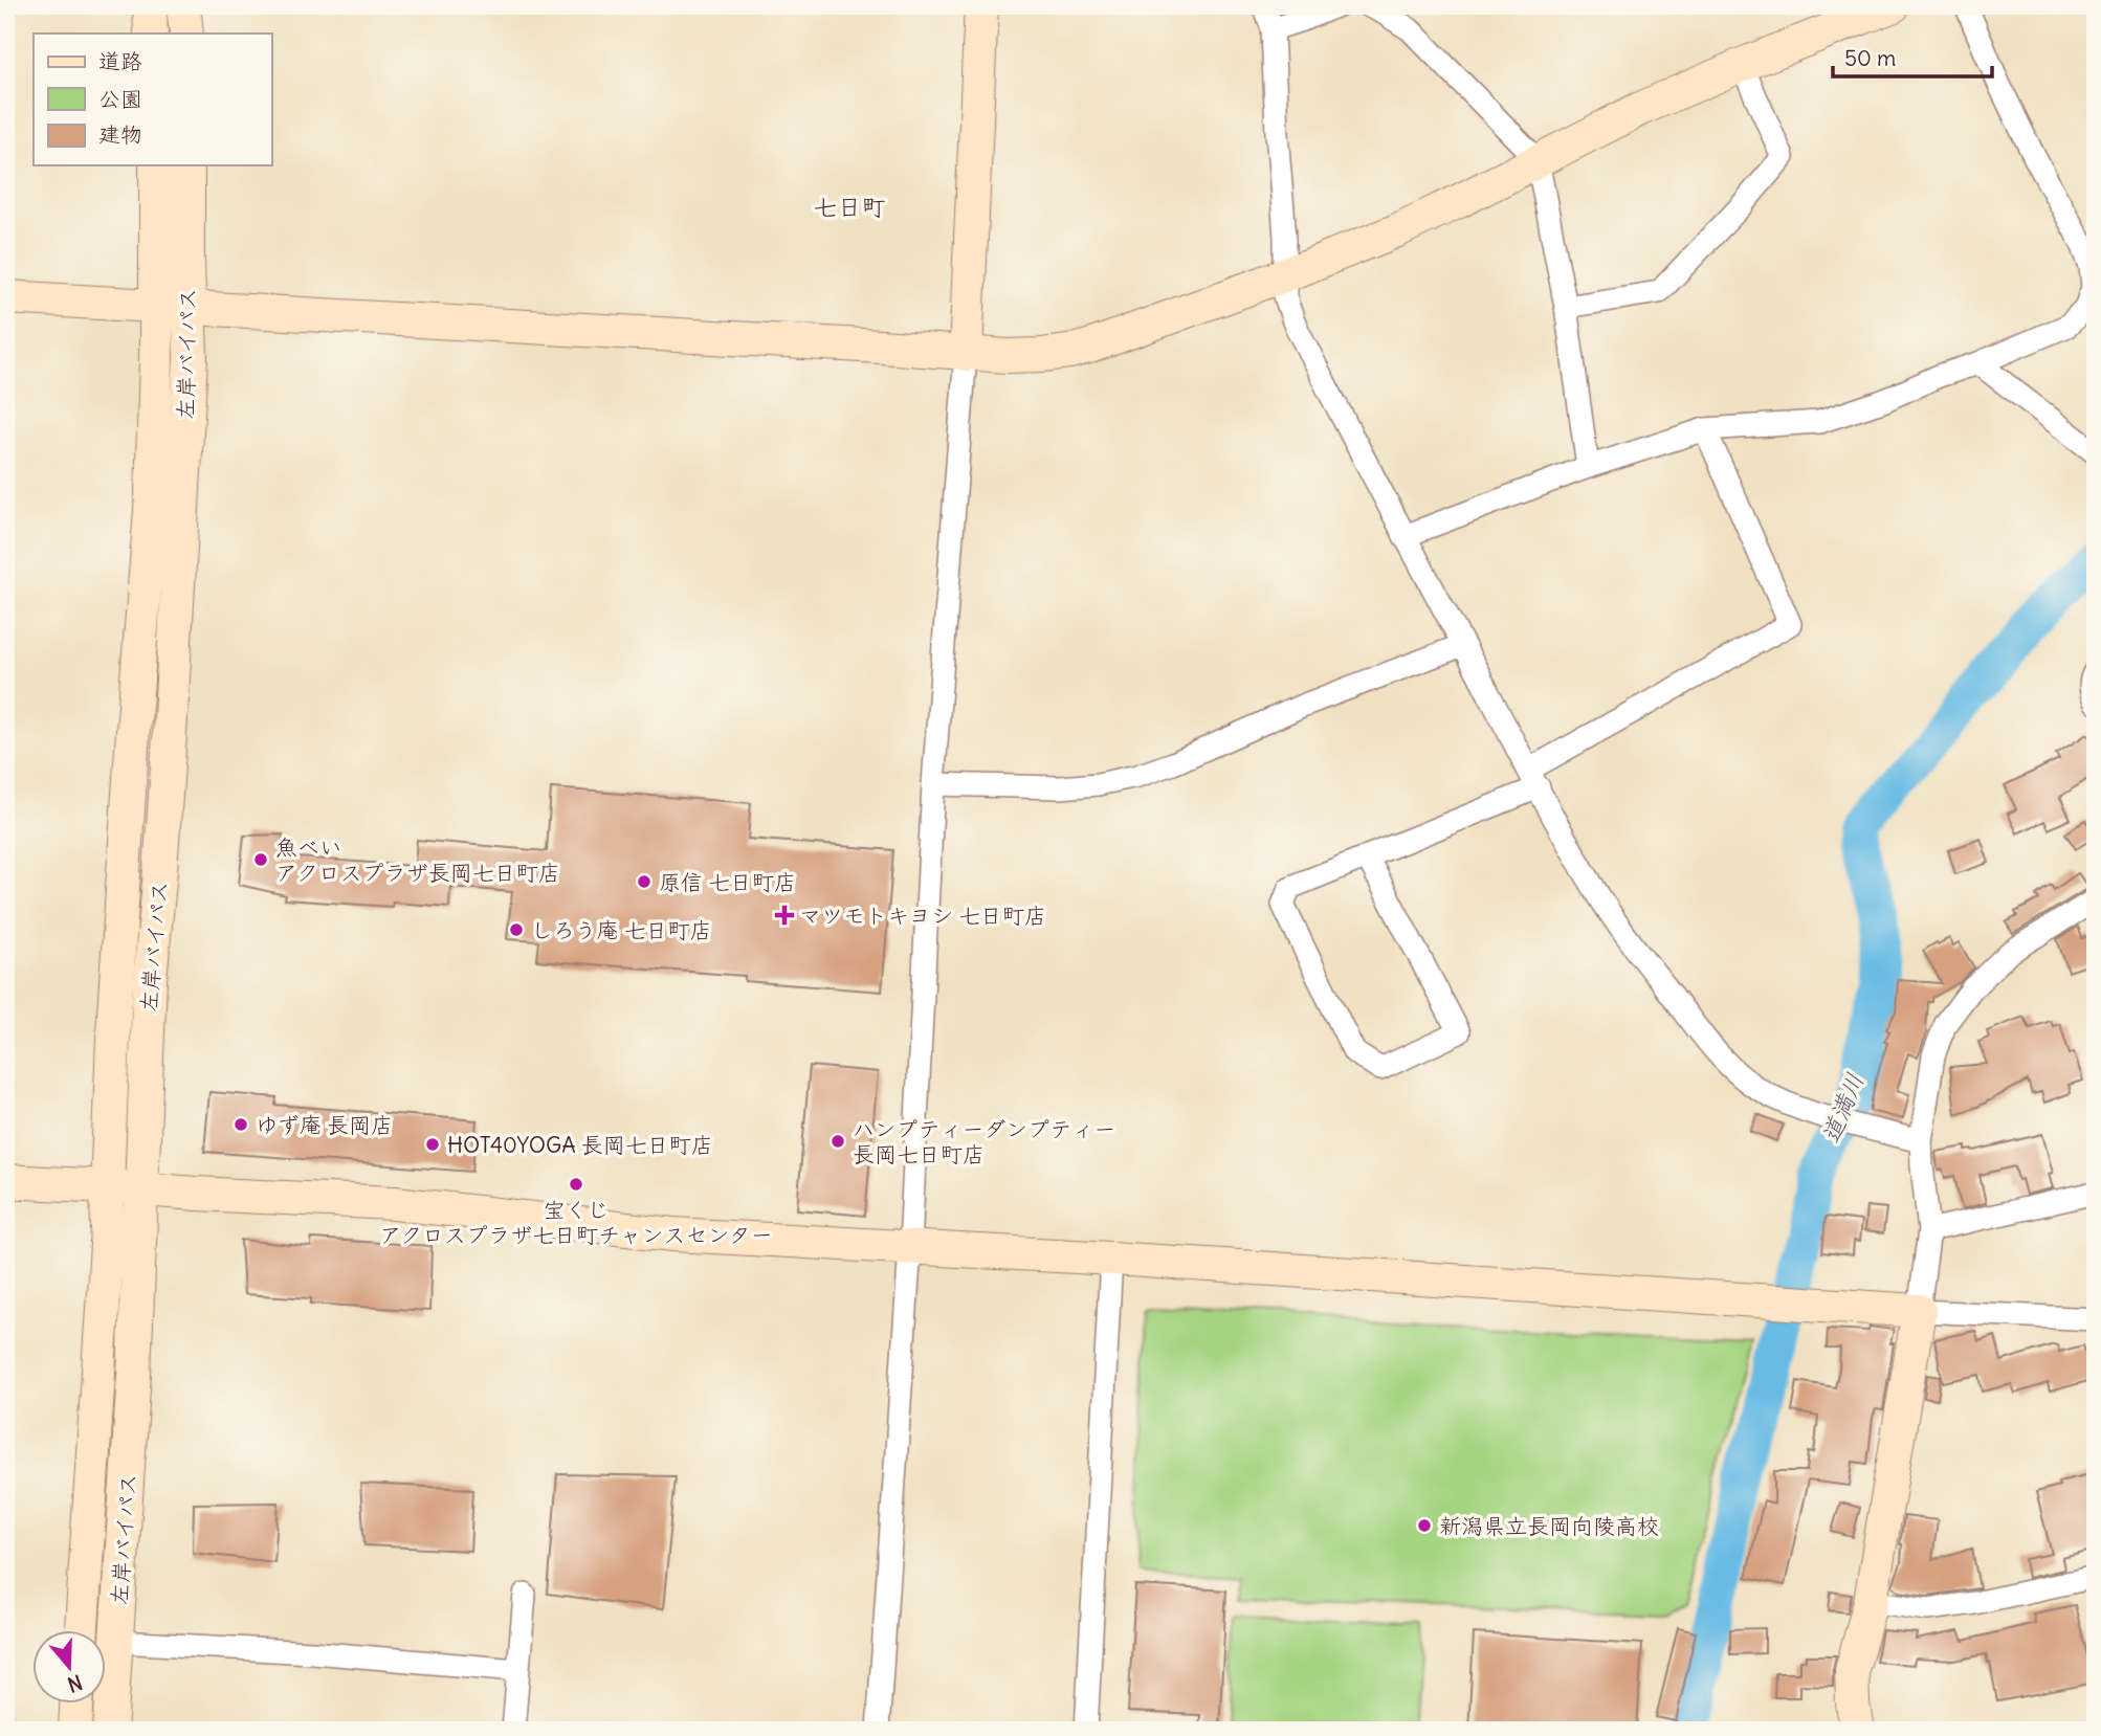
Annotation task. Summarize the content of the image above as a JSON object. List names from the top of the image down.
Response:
{
  "streets": {
    "street": ["左岸バイパス"]
  },
  "districts": ["七日町"],
  "water": ["道満川"],
  "places": {
    "other": [
      "魚べい アクロスプラザ長岡七日町店",
      "原信 七日町店",
      "しろう庵 七日町店",
      "ゆず庵 長岡店",
      "ハンプティーダンプティー 長岡七日町店",
      "HOT40YOGA 長岡七日町店",
      "宝くじ アクロスプラザ七日町チャンスセンター",
      "新潟県立長岡向陵高校"
    ],
    "health": ["マツモトキヨシ 七日町店"]
  },
  "legend": ["道路", "公園", "建物"],
  "scale_bar": "50 m",
  "north": "bottom"
}
